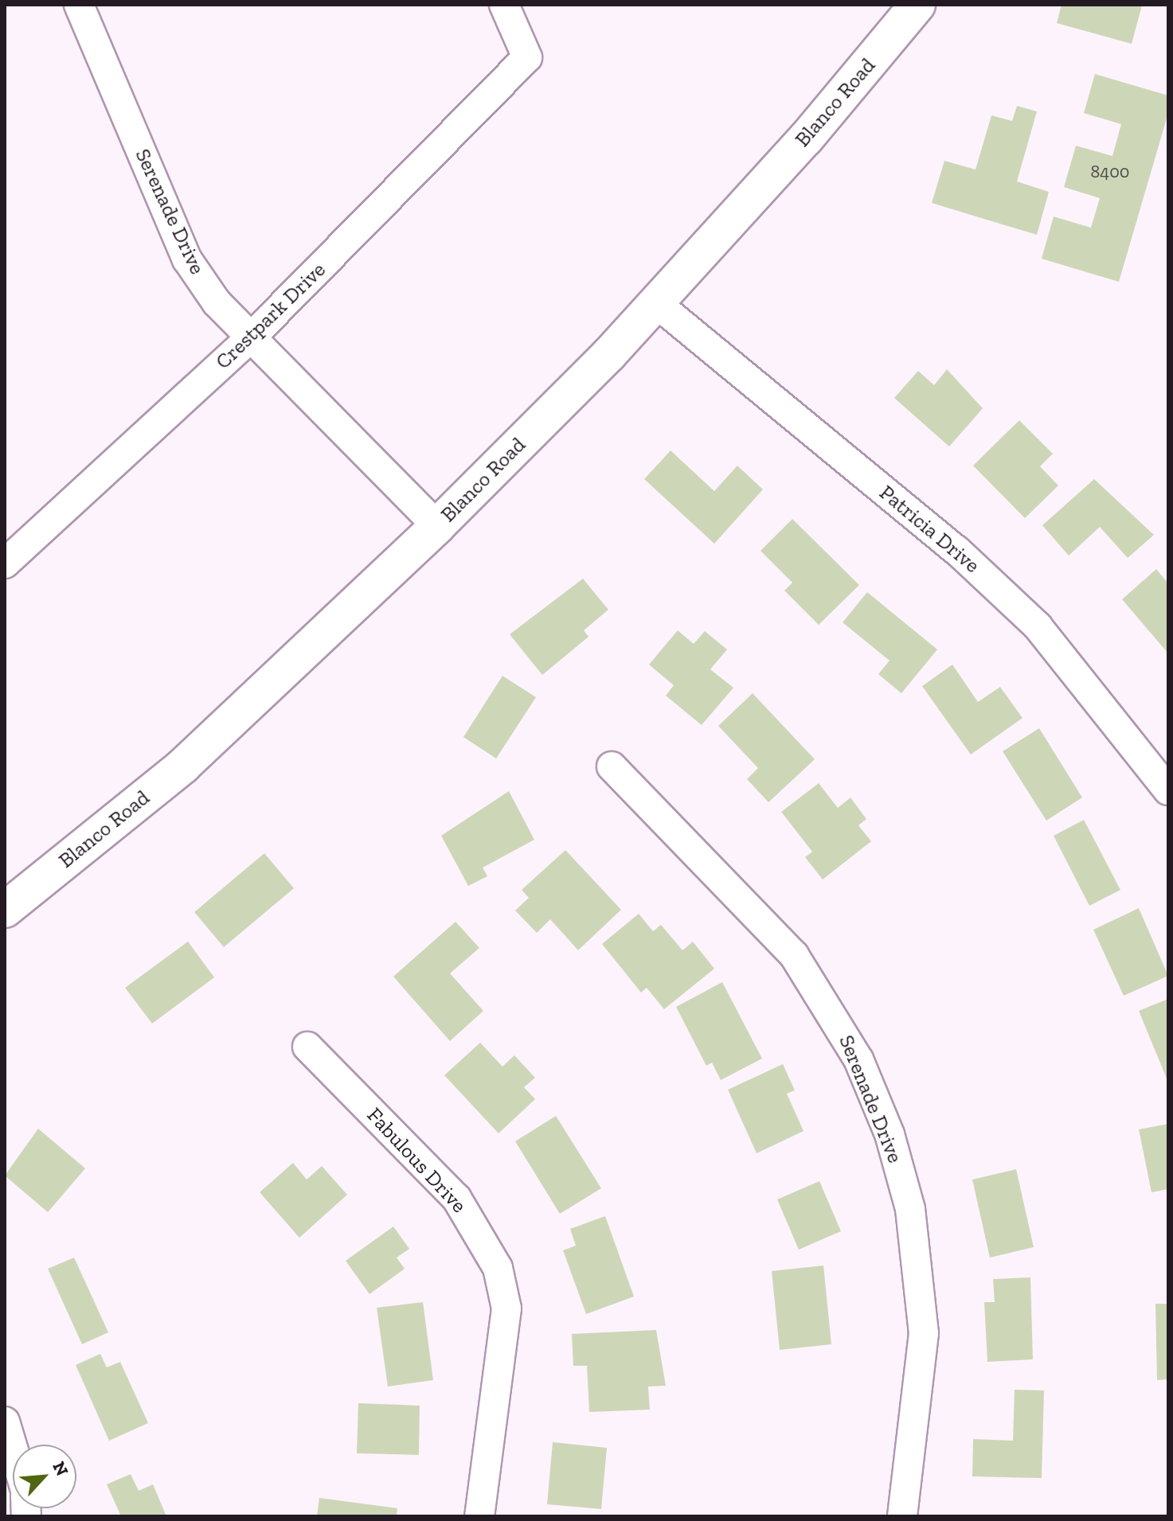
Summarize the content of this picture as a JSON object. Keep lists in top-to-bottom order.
{
  "streets": {
    "main road": ["Blanco Road"],
    "street": [
      "Serenade Drive",
      "Crestpark Drive",
      "Patricia Drive",
      "Fabulous Drive"
    ]
  },
  "crossings": [
    ["Blanco Road", "Serenade Drive"],
    ["Blanco Road", "Patricia Drive"],
    ["Serenade Drive", "Crestpark Drive"]
  ],
  "house_numbers": ["8400"],
  "north": "top right"
}
